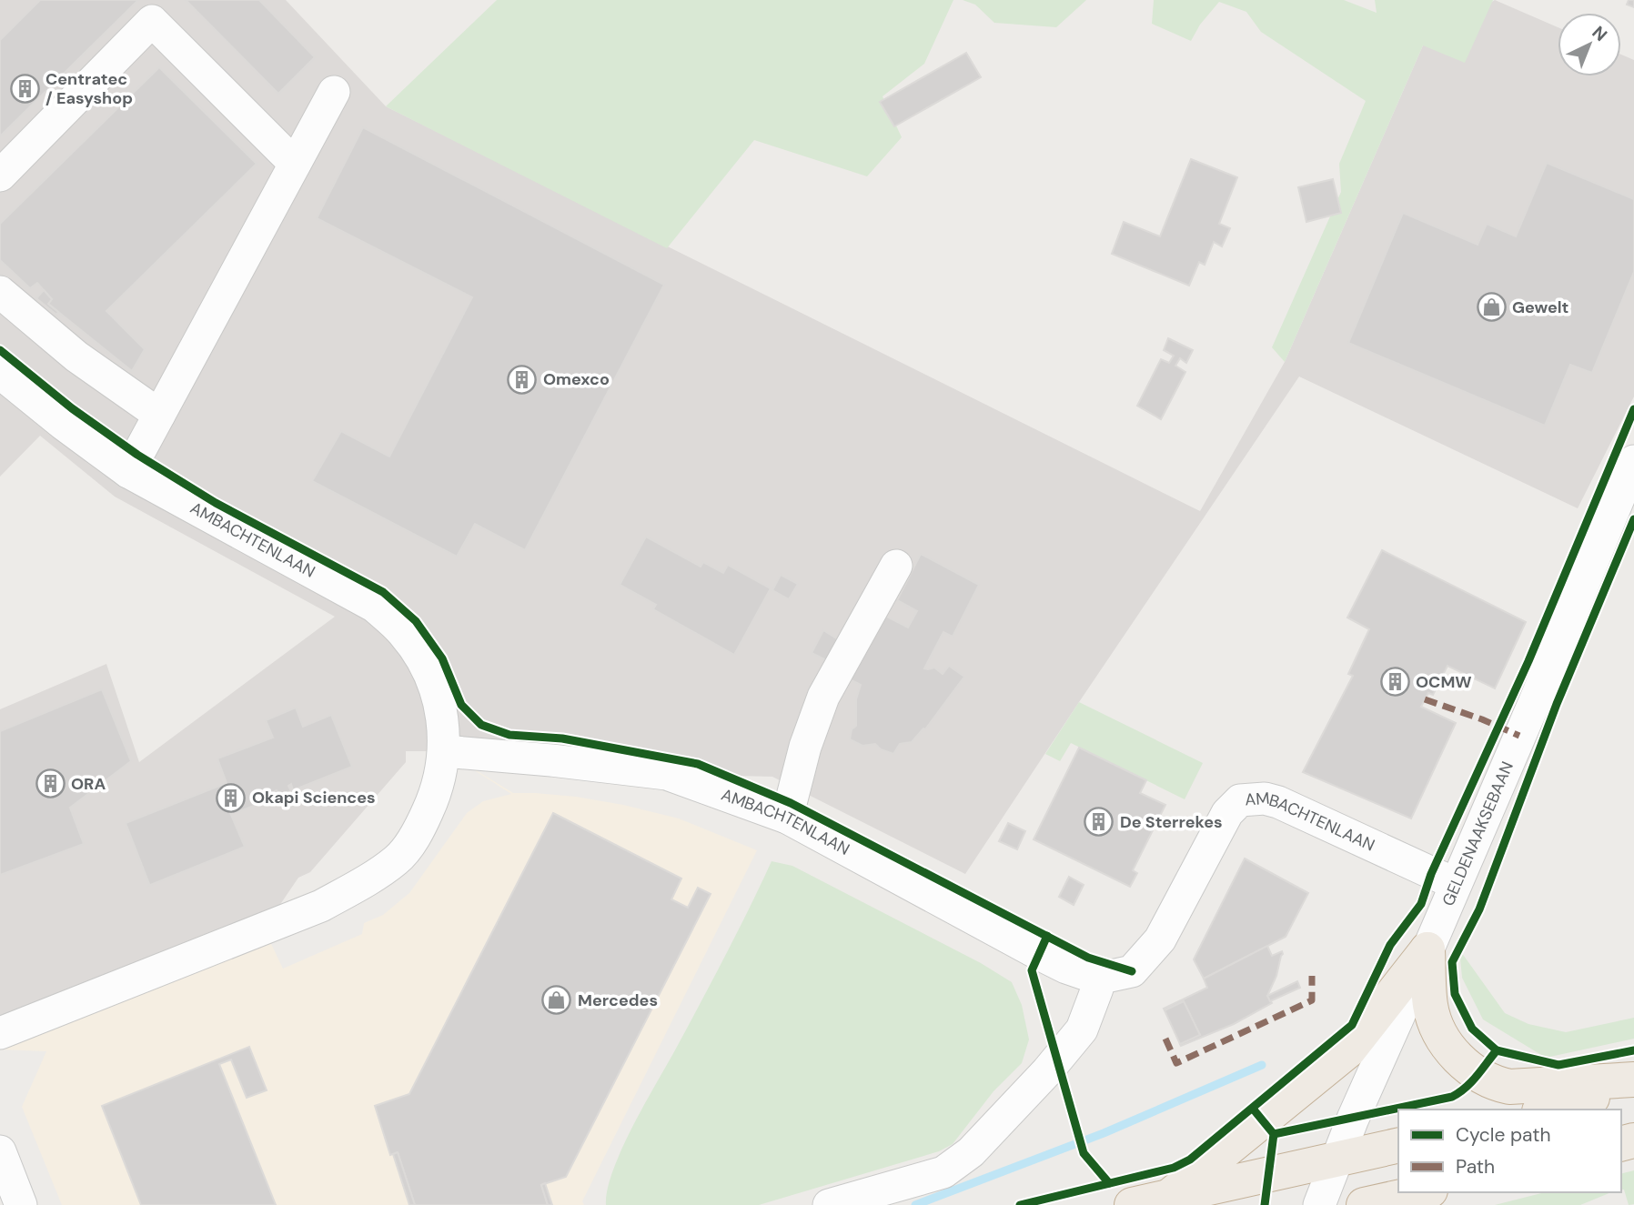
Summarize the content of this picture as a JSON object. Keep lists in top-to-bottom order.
{
  "streets": {
    "street": ["AMBACHTENLAAN", "GELDENAAKSEBAAN"]
  },
  "crossings": [
    ["AMBACHTENLAAN", "GELDENAAKSEBAAN"]
  ],
  "places": {
    "building": [
      "Centratec / Easyshop",
      "Omexco",
      "OCMW",
      "ORA",
      "Okapi Sciences",
      "De Sterrekes"
    ],
    "shop": ["Gewelt", "Mercedes"]
  },
  "legend": ["Cycle path", "Path"],
  "north": "top right"
}
